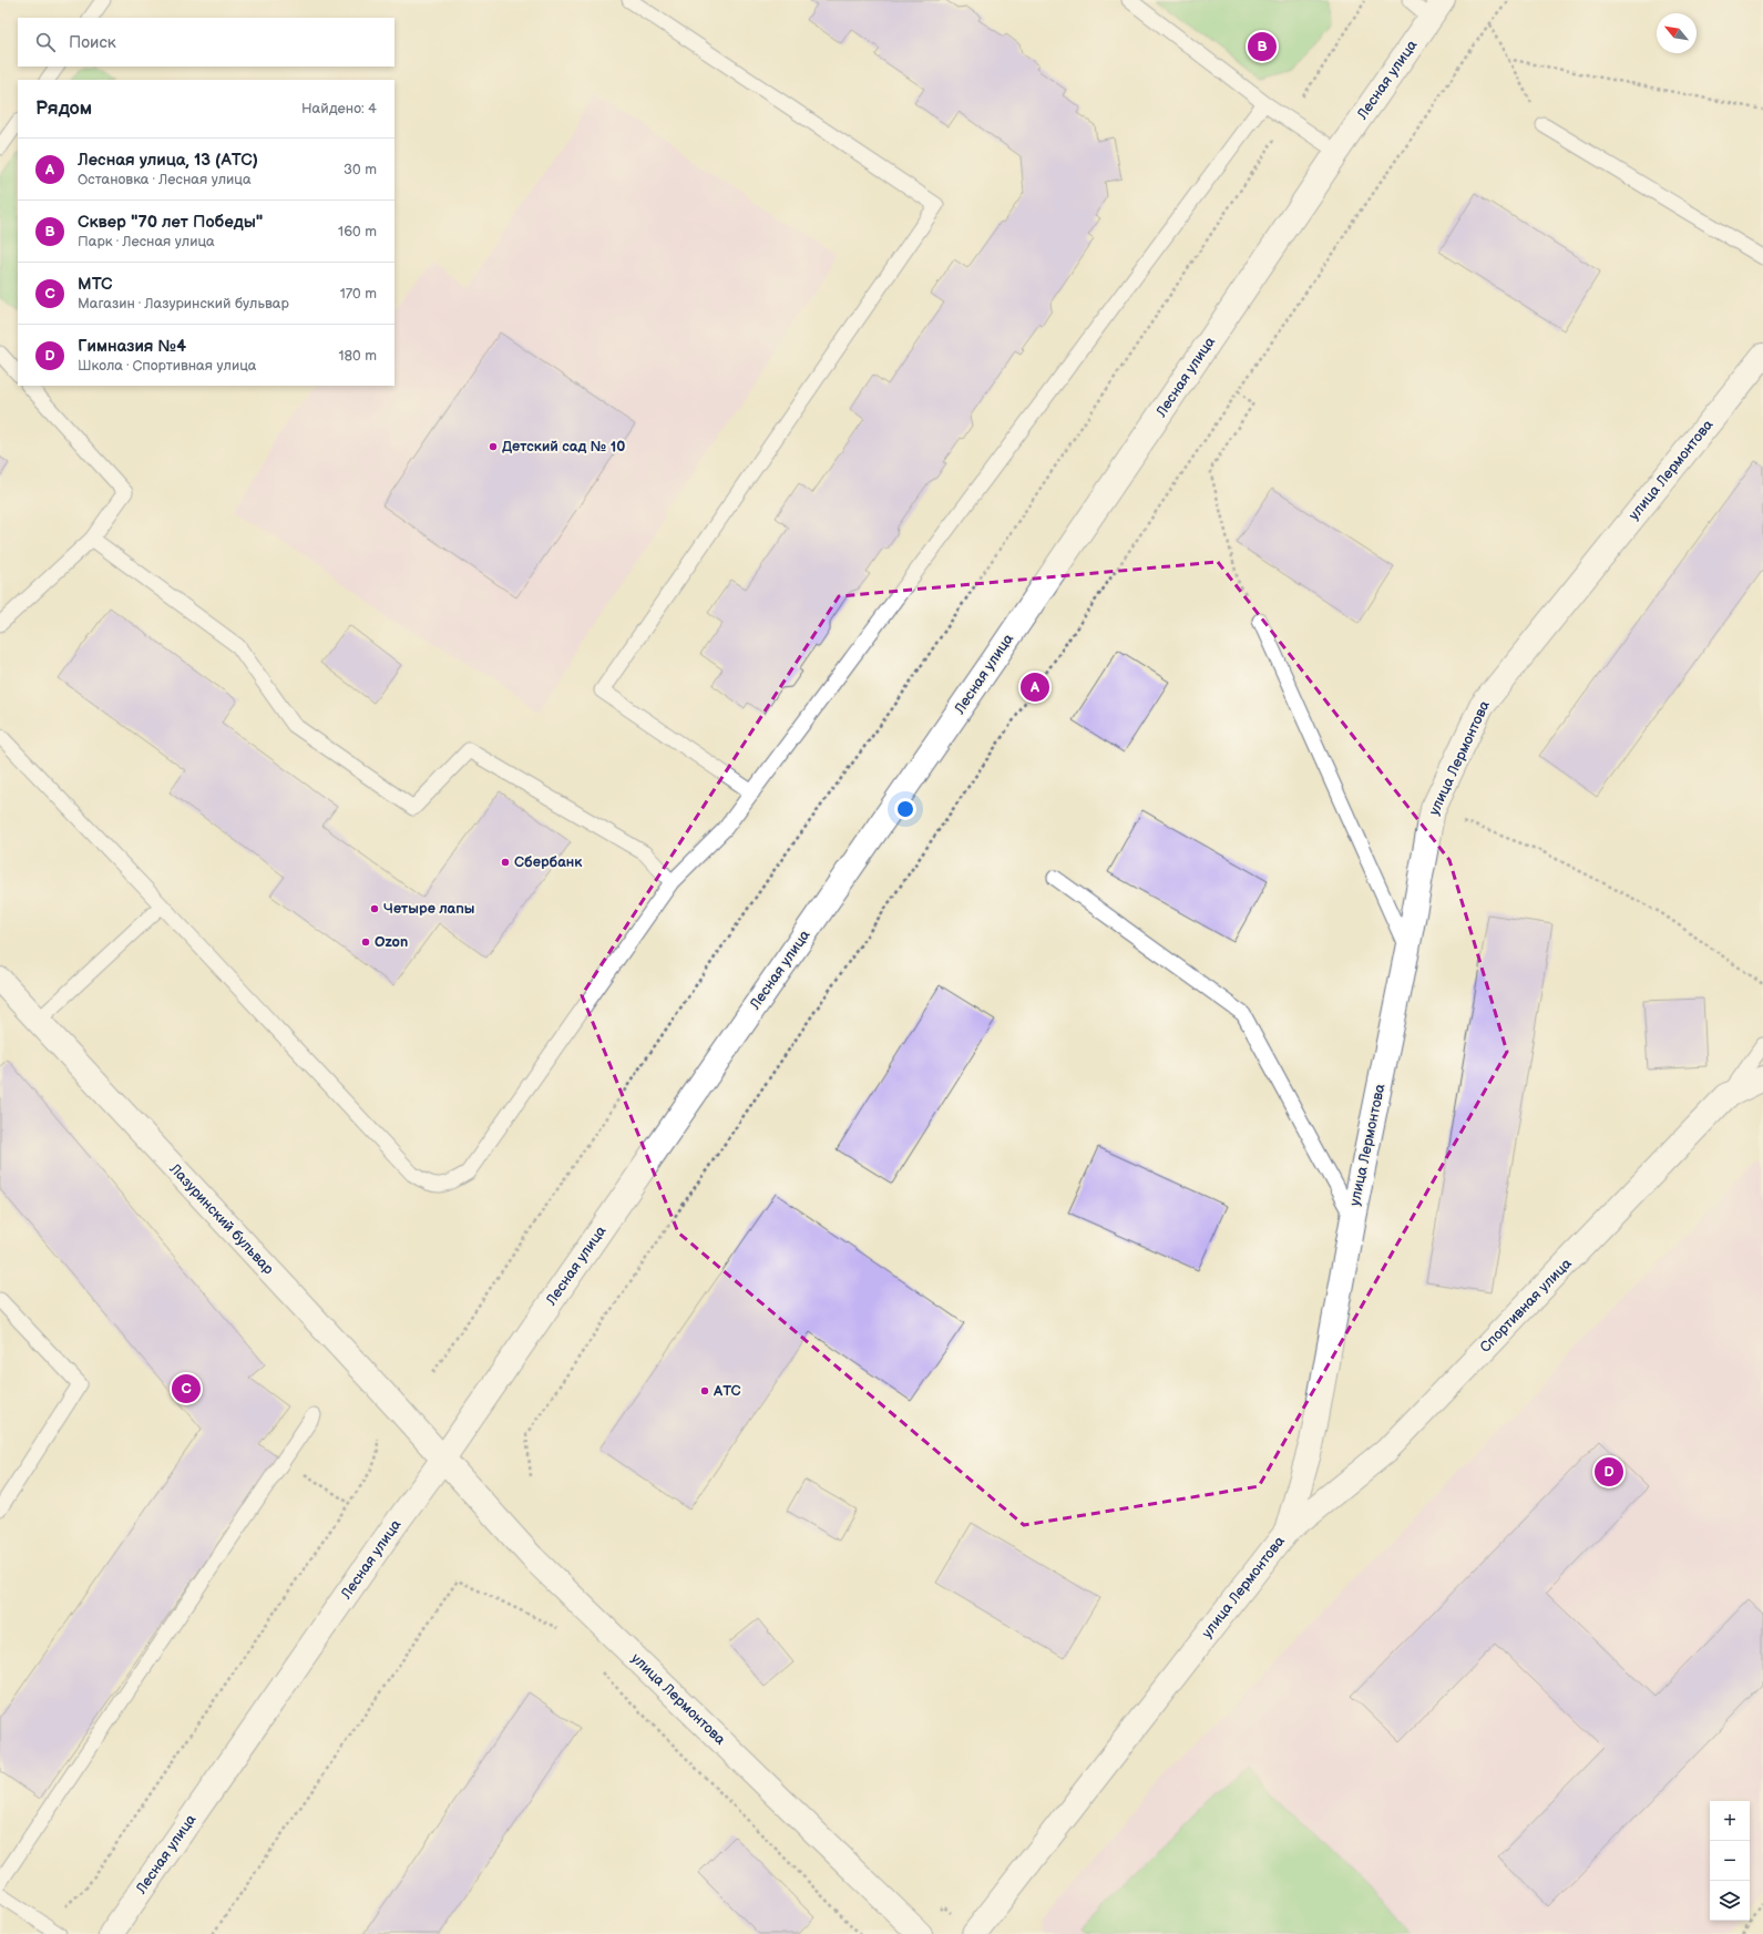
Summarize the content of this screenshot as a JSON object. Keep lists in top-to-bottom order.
{
  "streets": {
    "street": [
      "Лесная улица",
      "улица Лермонтова",
      "Лазуринский бульвар",
      "Спортивная улица"
    ]
  },
  "crossings": [
    ["Лесная улица", "улица Лермонтова"],
    ["Лесная улица", "Лазуринский бульвар"],
    ["улица Лермонтова", "Лазуринский бульвар"],
    ["улица Лермонтова", "Спортивная улица"]
  ],
  "places": [
    "Детский сад № 10",
    "Сбербанк",
    "Четыре лапы",
    "Ozon",
    "АТС"
  ],
  "north": "top left",
  "page": {
    "search": "Поиск",
    "pins": [
      "B",
      "A",
      "C",
      "D"
    ],
    "heading": ["Рядом", "Найдено: 4"],
    "list": [
      {
        "mark": "A",
        "name": "Лесная улица, 13 (АТС)",
        "note": "Остановка · Лесная улица",
        "value": "30 m"
      },
      {
        "mark": "B",
        "name": "Сквер \"70 лет Победы\"",
        "note": "Парк · Лесная улица",
        "value": "160 m"
      },
      {
        "mark": "C",
        "name": "МТС",
        "note": "Магазин · Лазуринский бульвар",
        "value": "170 m"
      },
      {
        "mark": "D",
        "name": "Гимназия №4",
        "note": "Школа · Спортивная улица",
        "value": "180 m"
      }
    ],
    "map_buttons": ["+", "−"]
  }
}
